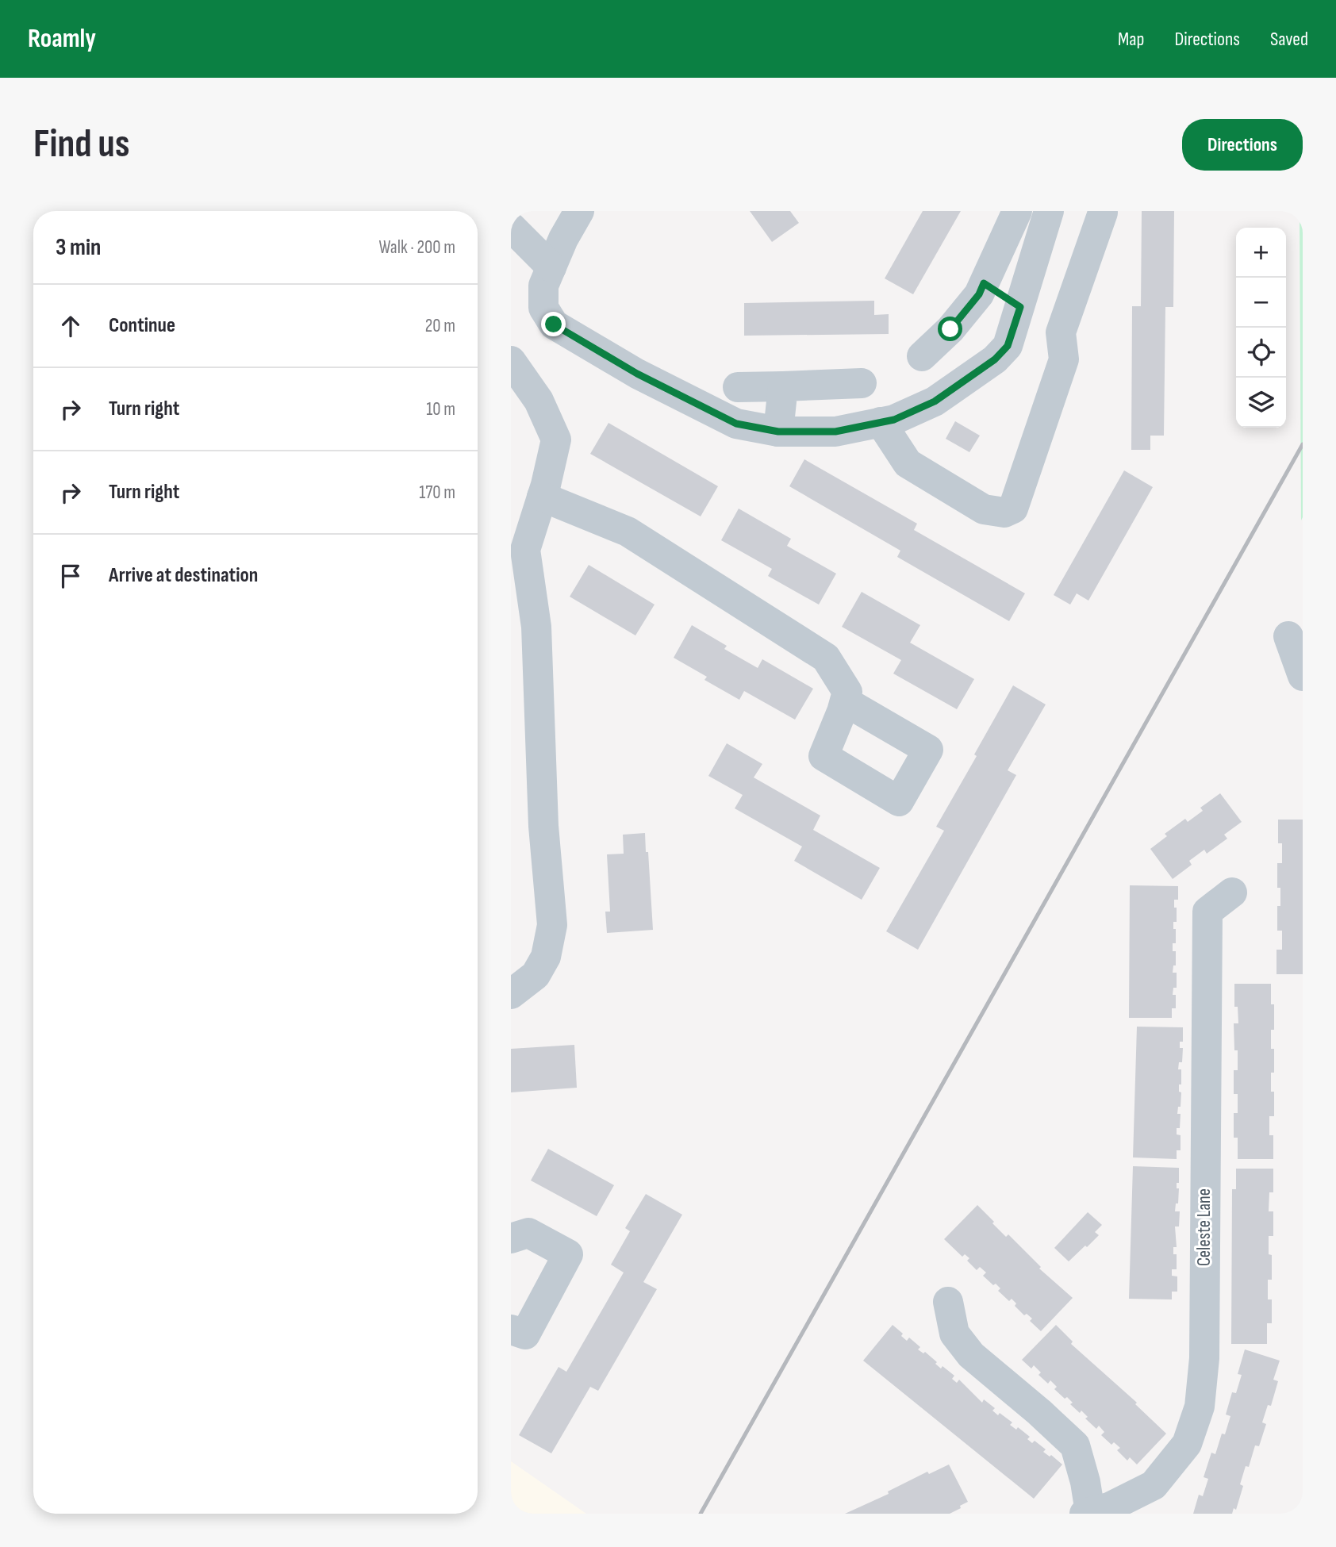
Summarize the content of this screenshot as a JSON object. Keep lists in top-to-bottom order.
{
  "streets": {
    "street": ["Celeste Lane"]
  },
  "page": {
    "header": "Roamly",
    "nav": ["Map", "Directions", "Saved"],
    "buttons": "Directions",
    "title": "Find us",
    "heading": ["3 min", "Walk · 200 m"],
    "map_buttons": ["+", "−"],
    "list": [
      ["Continue", "20 m"],
      ["Turn right", "10 m"],
      ["Turn right", "170 m"],
      "Arrive at destination"
    ]
  }
}
